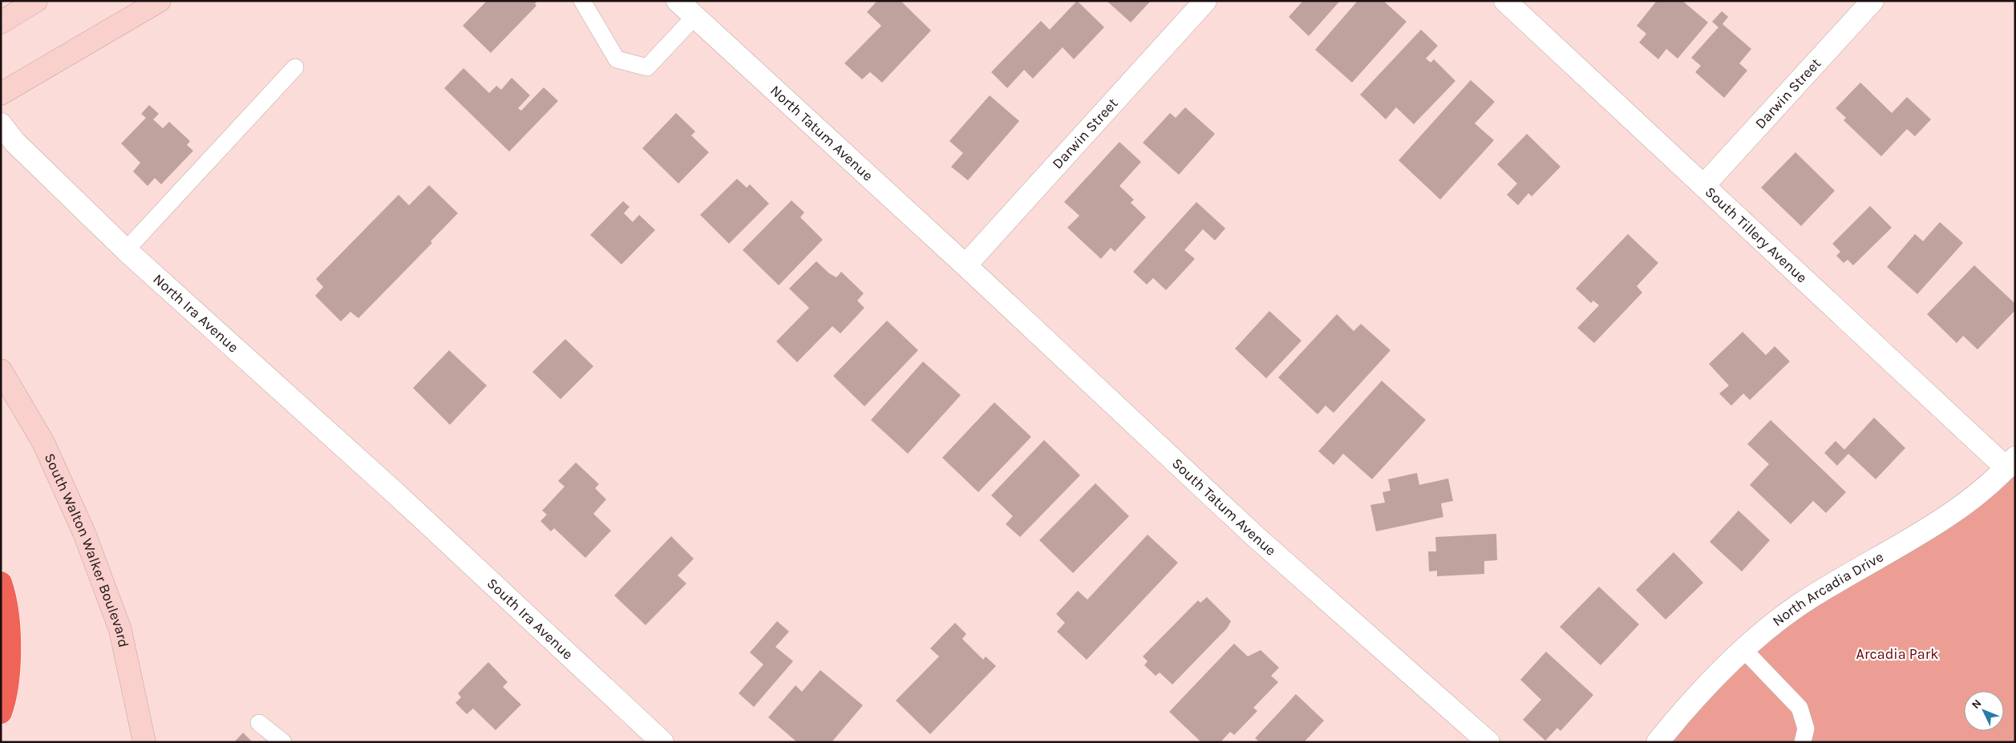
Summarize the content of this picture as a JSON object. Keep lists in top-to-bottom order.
{
  "streets": {
    "main road": ["South Walton Walker Boulevard"],
    "street": [
      "Darwin Street",
      "North Tatum Avenue",
      "South Tillery Avenue",
      "North Ira Avenue",
      "South Tatum Avenue",
      "North Arcadia Drive",
      "South Ira Avenue"
    ]
  },
  "crossings": [
    ["Darwin Street", "North Tatum Avenue"],
    ["Darwin Street", "South Tillery Avenue"],
    ["Darwin Street", "South Tatum Avenue"],
    ["North Tatum Avenue", "South Tatum Avenue"],
    ["South Tillery Avenue", "North Arcadia Drive"],
    ["North Ira Avenue", "South Ira Avenue"]
  ],
  "parks": ["Arcadia Park"],
  "north": "top left"
}
